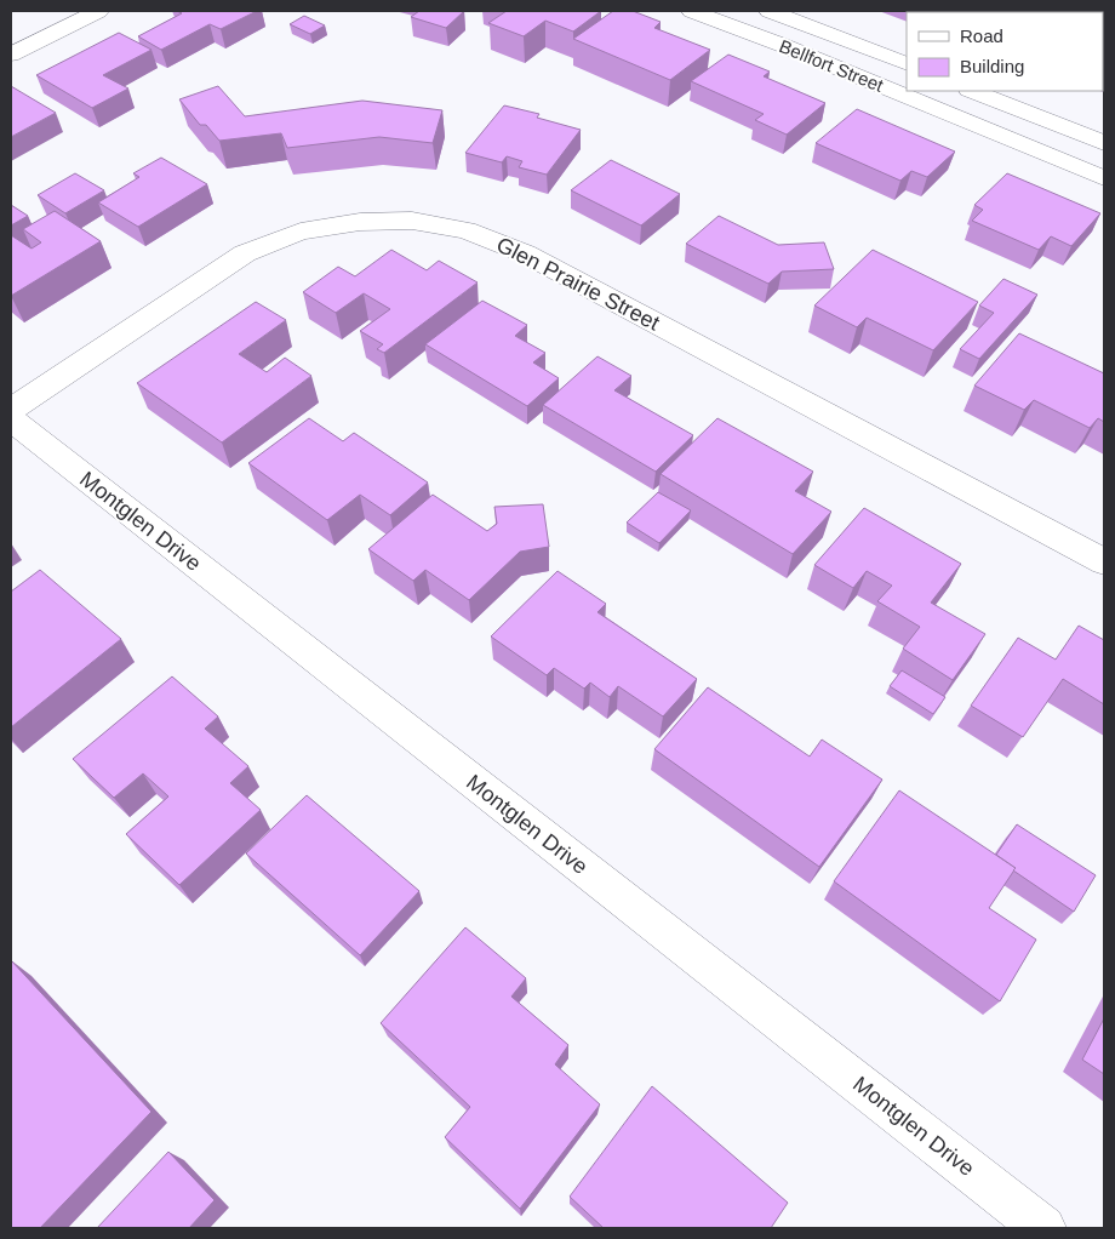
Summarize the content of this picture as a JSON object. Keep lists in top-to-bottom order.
{
  "streets": {
    "street": ["Bellfort Street", "Glen Prairie Street", "Montglen Drive"]
  },
  "legend": ["Road", "Building"]
}
